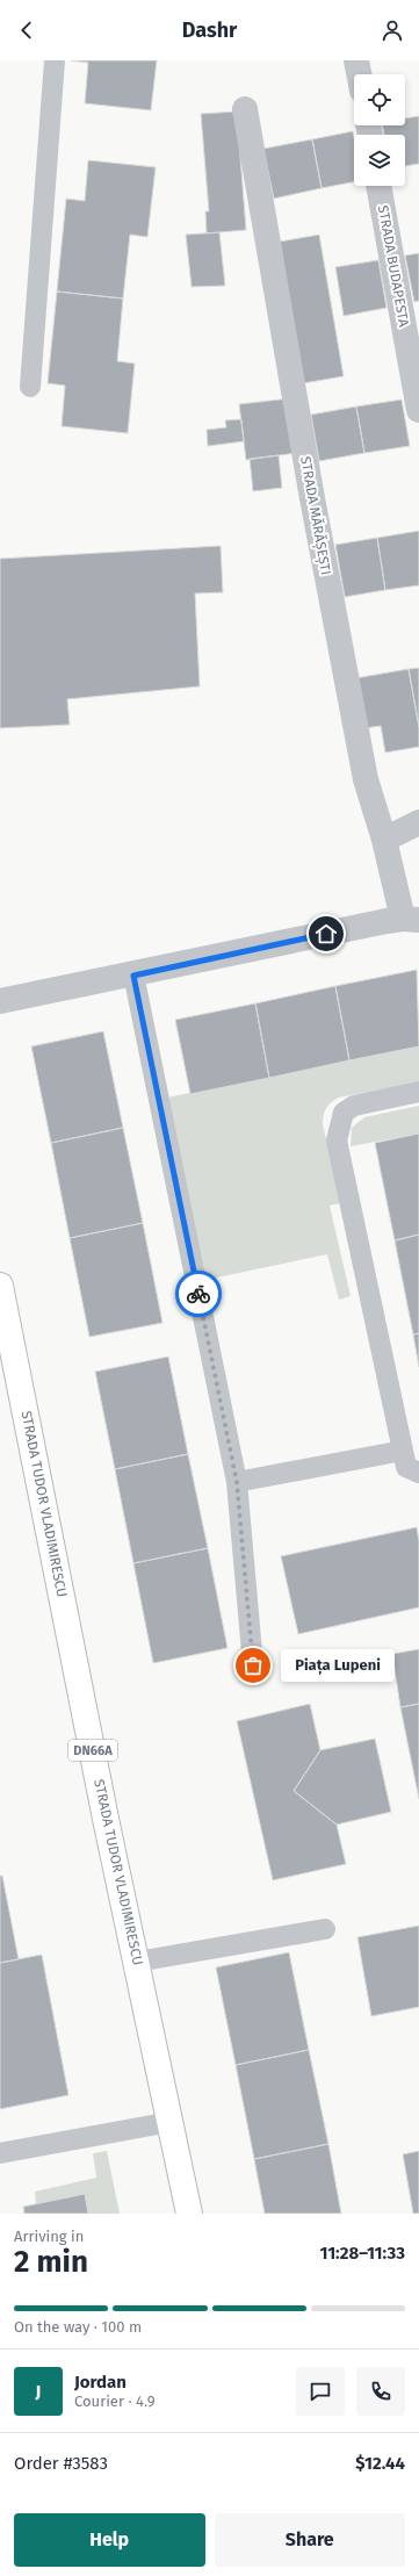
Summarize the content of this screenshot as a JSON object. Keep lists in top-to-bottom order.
{
  "streets": {
    "main road": ["STRADA TUDOR VLADIMIRESCU", "DN66A"],
    "street": ["STRADA BUDAPESTA", "STRADA MĂRĂȘEȘTI"]
  },
  "places": ["Piața Lupeni"],
  "page": {
    "header": "Dashr",
    "bubble": "Piața Lupeni",
    "heading": ["2 min", "Arriving in", "11:28–11:33"],
    "panel": [
      "Jordan",
      "Courier · 4.9",
      "Order #3583",
      "$12.44"
    ],
    "bar": "On the way · 100 m",
    "round": "J",
    "buttons": ["Help", "Share"]
  }
}
